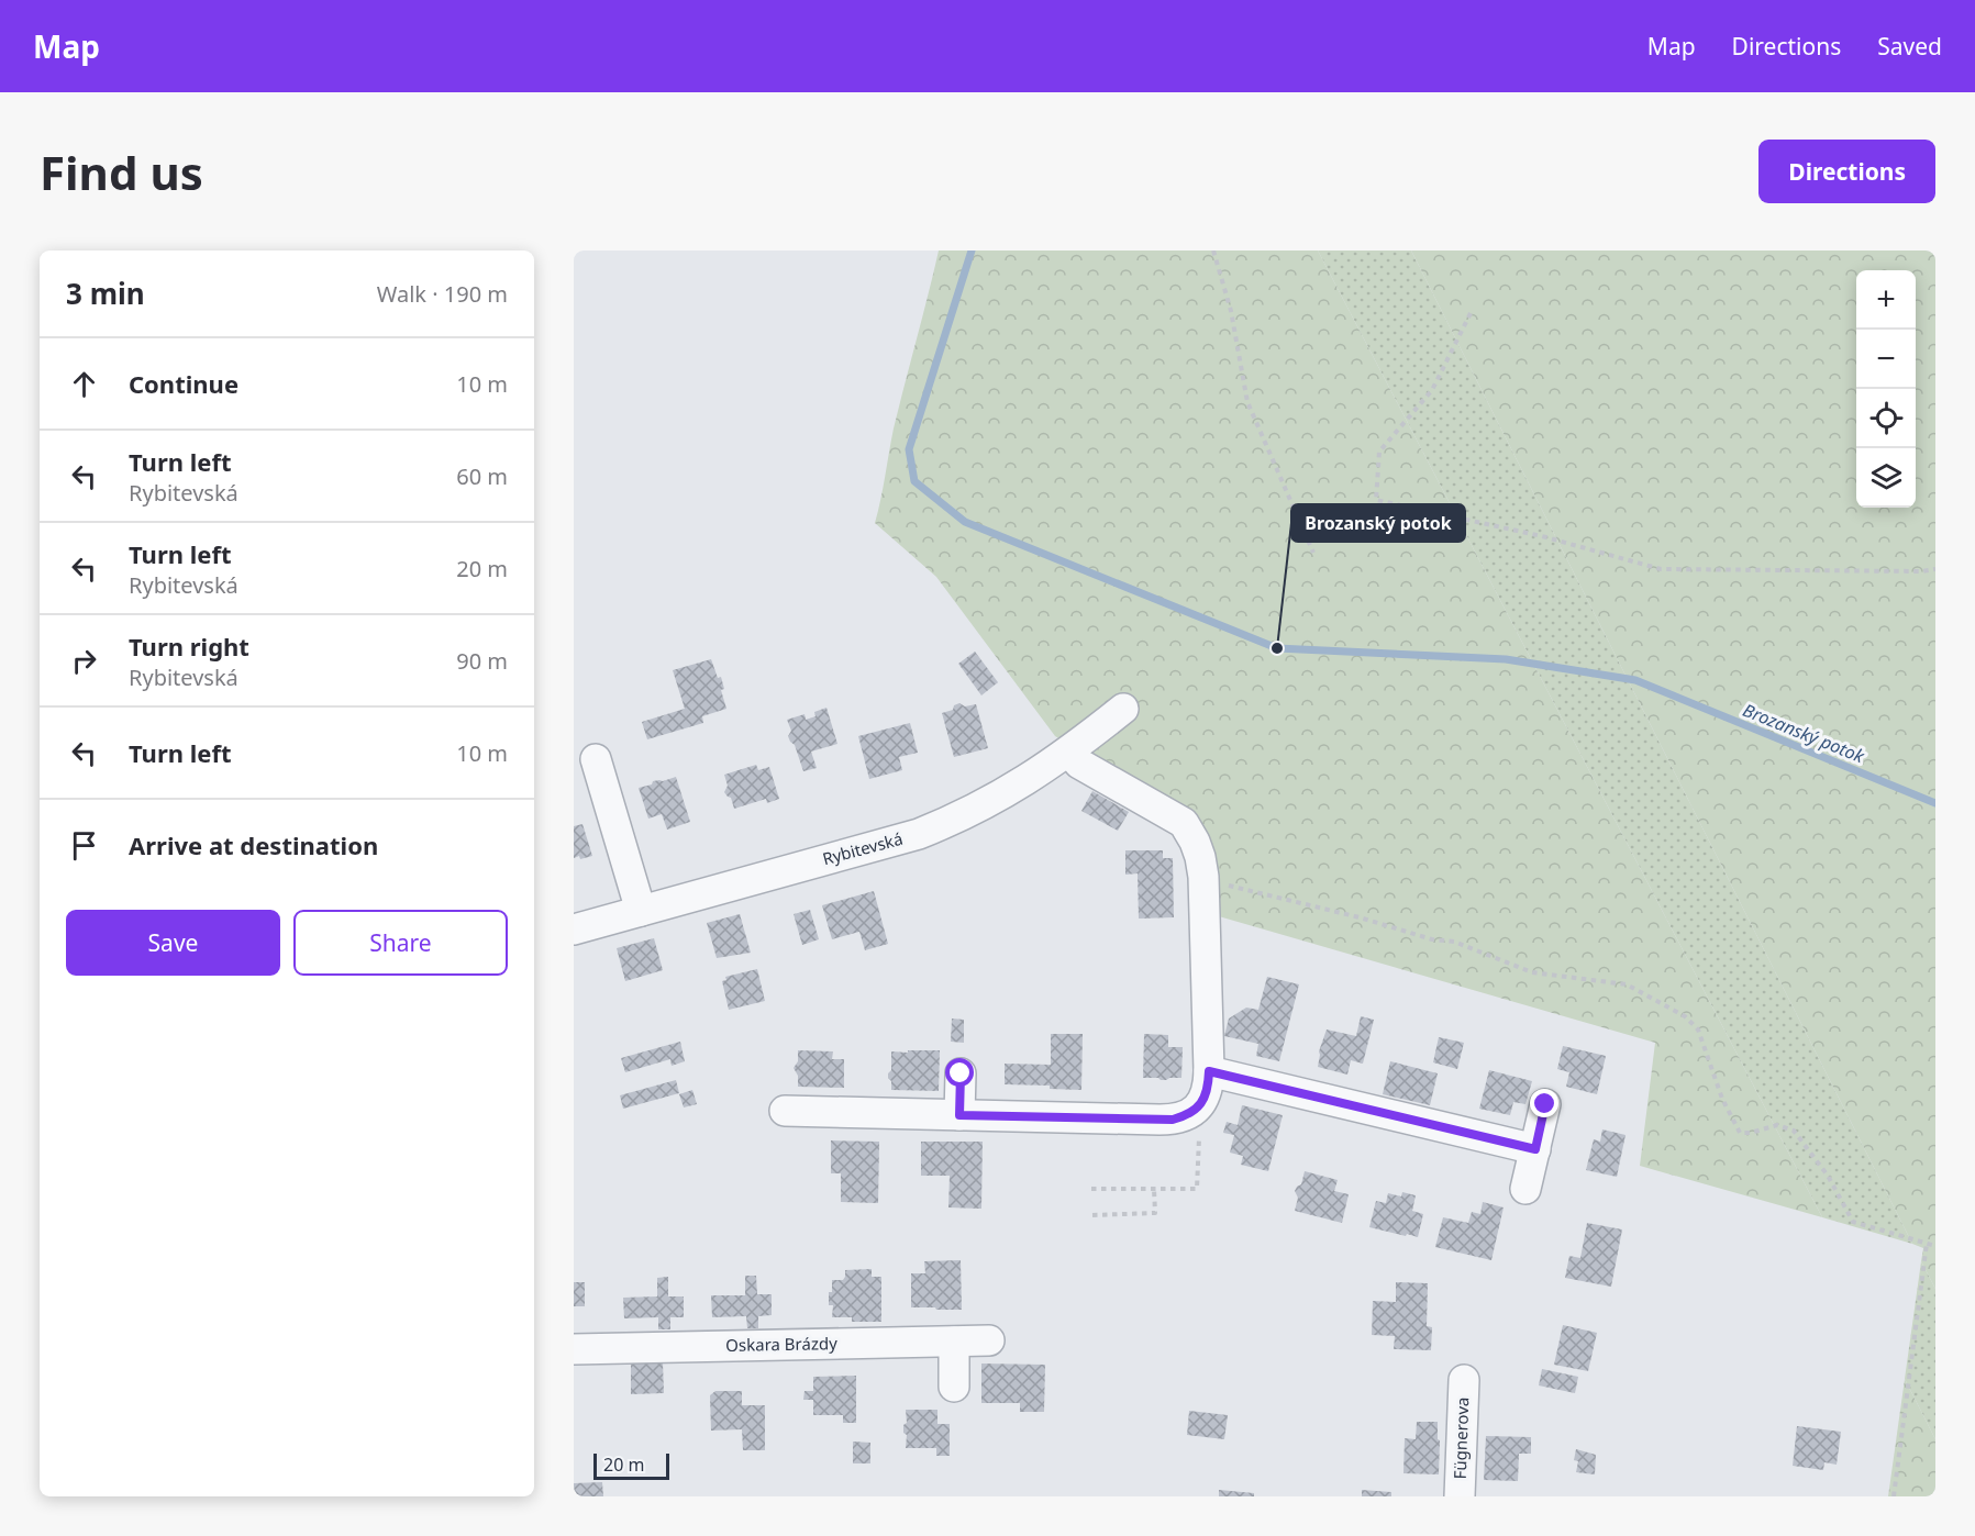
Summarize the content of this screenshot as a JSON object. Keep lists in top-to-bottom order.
{
  "streets": {
    "street": ["Rybitevská", "Oskara Brázdy", "Fügnerova"]
  },
  "water": ["Brozanský potok"],
  "places": ["Brozanský potok"],
  "scale_bar": "20 m",
  "page": {
    "header": "Map",
    "nav": ["Map", "Directions", "Saved"],
    "buttons": [
      "Directions",
      ["Save", "Share"]
    ],
    "title": "Find us",
    "heading": ["3 min", "Walk · 190 m"],
    "map_buttons": ["+", "−"],
    "list": [
      ["Continue", "10 m"],
      ["Turn left", "Rybitevská", "60 m"],
      ["Turn left", "Rybitevská", "20 m"],
      ["Turn right", "Rybitevská", "90 m"],
      ["Turn left", "10 m"],
      "Arrive at destination"
    ],
    "scale": "20 m"
  }
}
